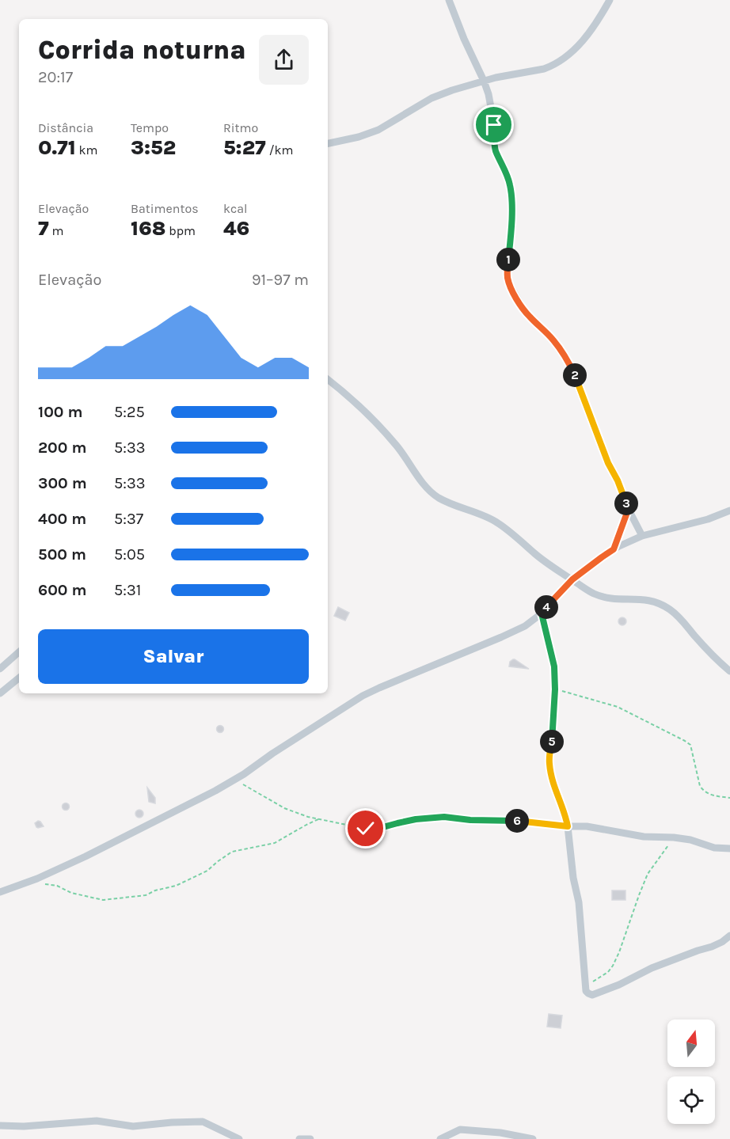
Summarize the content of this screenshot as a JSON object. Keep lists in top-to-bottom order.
{
  "north": "top",
  "page": {
    "heading": ["Corrida noturna", "20:17"],
    "stats": [
      ["Distância", "0.71 km"],
      ["Tempo", "3:52"],
      ["Ritmo", "5:27 /km"],
      ["Elevação", "7 m"],
      ["Batimentos", "168 bpm"],
      ["kcal", "46"]
    ],
    "pins": [
      "1",
      "2",
      "3",
      "4",
      "5",
      "6"
    ],
    "chart": ["Elevação", "91–97 m"],
    "list": [
      {
        "name": "100 m",
        "note": "5:25"
      },
      {
        "name": "200 m",
        "note": "5:33"
      },
      {
        "name": "300 m",
        "note": "5:33"
      },
      {
        "name": "400 m",
        "note": "5:37"
      },
      {
        "name": "500 m",
        "note": "5:05"
      },
      {
        "name": "600 m",
        "note": "5:31"
      }
    ],
    "buttons": "Salvar"
  }
}
